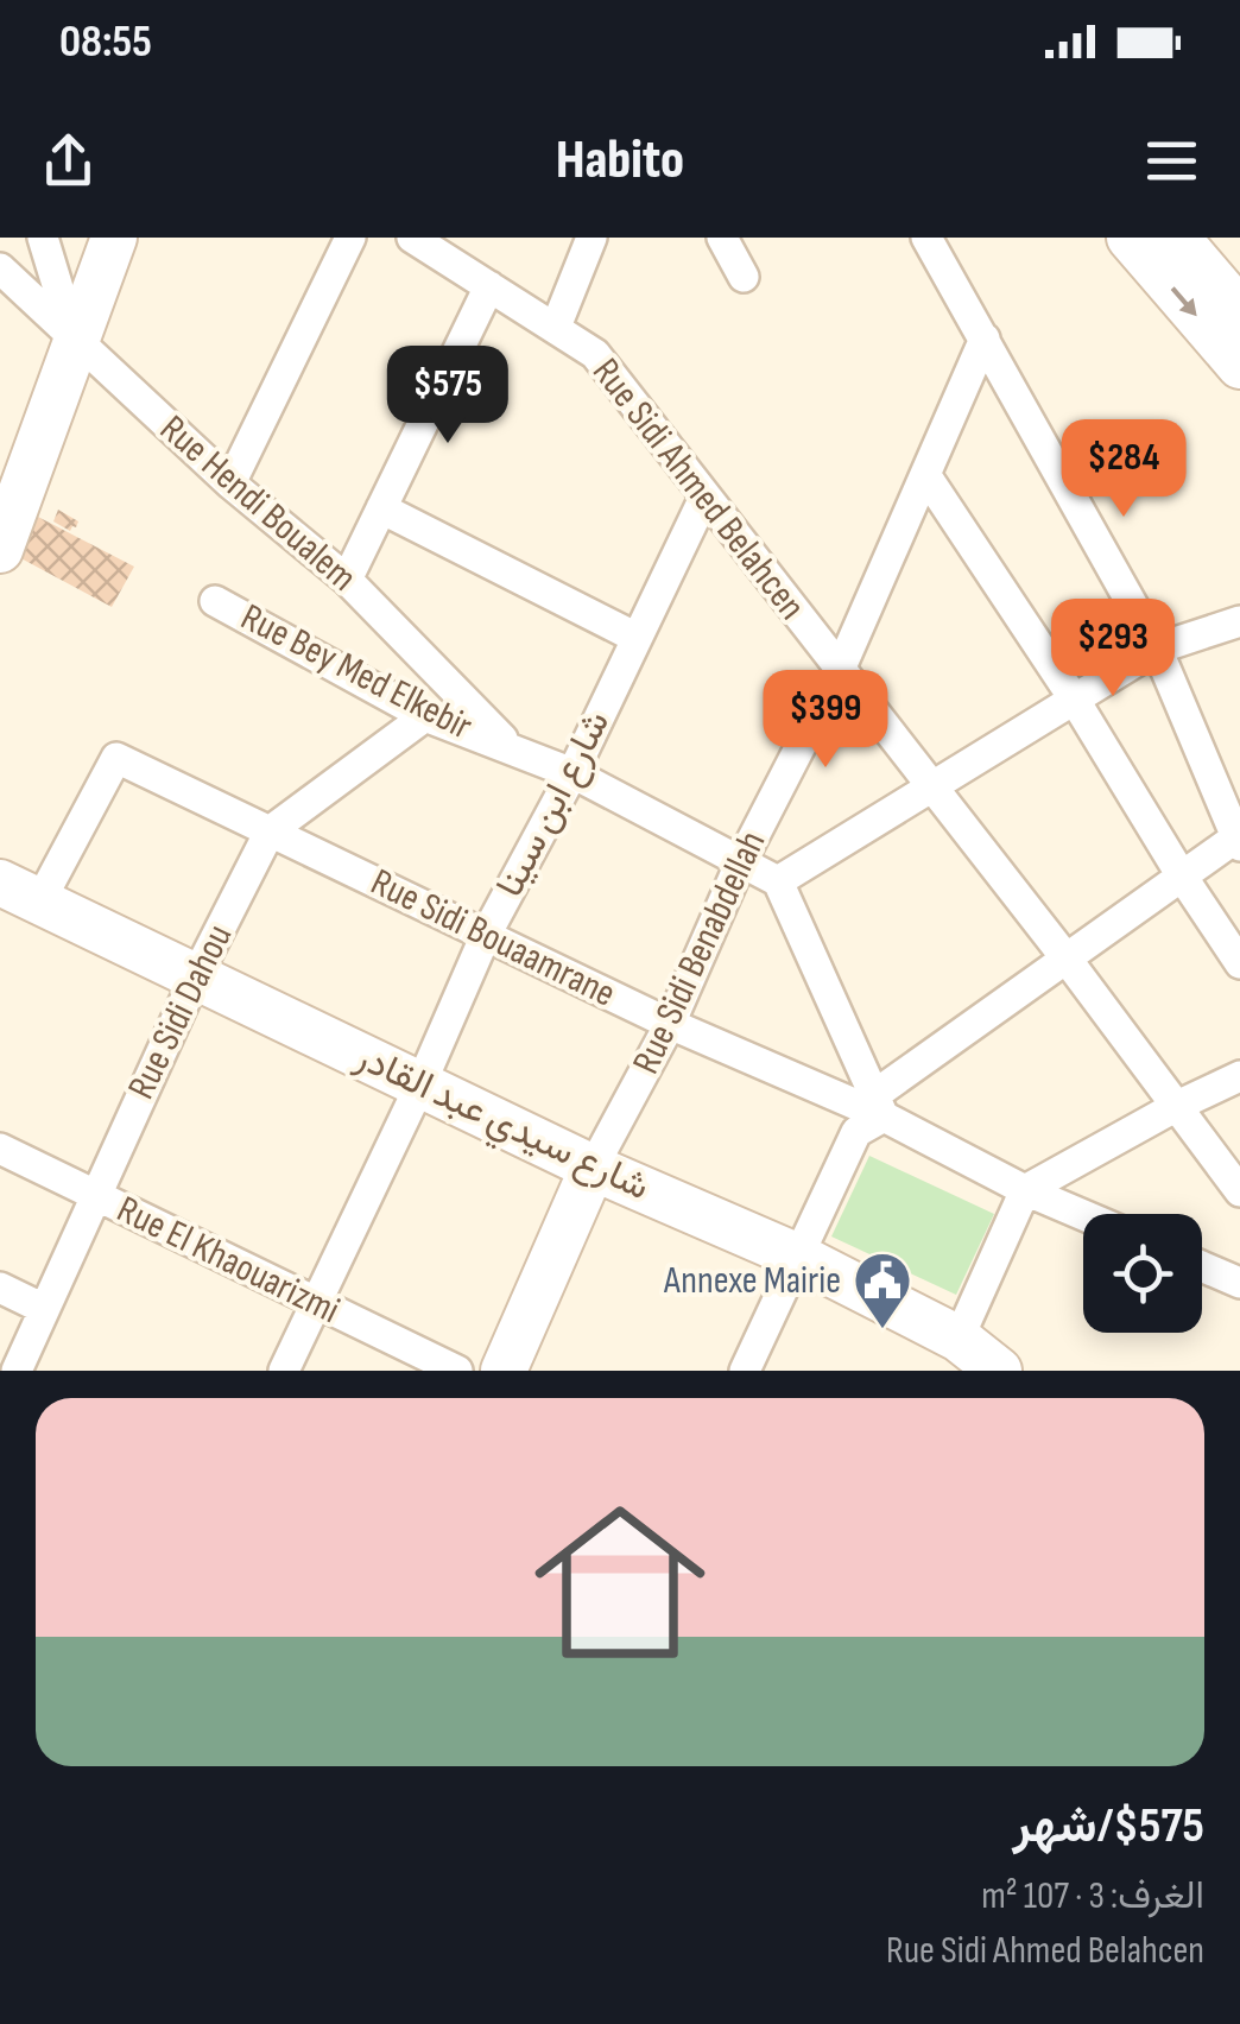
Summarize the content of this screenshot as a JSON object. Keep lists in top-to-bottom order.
{
  "streets": {
    "street": [
      "Rue Sidi Ahmed Belahcen",
      "Rue Hendi Boualem",
      "Rue Bey Med Elkebir",
      "شارع ابن سينا",
      "Rue Sidi Bouaamrane",
      "Rue Sidi Benabdellah",
      "Rue Sidi Dahou",
      "شارع سيدي عبد القادر",
      "Rue El Khaouarizmi"
    ]
  },
  "crossings": [
    ["Rue Sidi Ahmed Belahcen", "شارع ابن سينا"],
    ["Rue Sidi Ahmed Belahcen", "Rue Sidi Benabdellah"],
    ["Rue Hendi Boualem", "Rue Bey Med Elkebir"],
    ["Rue Bey Med Elkebir", "شارع ابن سينا"],
    ["Rue Bey Med Elkebir", "Rue Sidi Benabdellah"],
    ["Rue Bey Med Elkebir", "Rue Sidi Dahou"],
    ["شارع ابن سينا", "Rue Sidi Bouaamrane"],
    ["شارع ابن سينا", "شارع سيدي عبد القادر"],
    ["شارع ابن سينا", "Rue El Khaouarizmi"],
    ["Rue Sidi Bouaamrane", "Rue Sidi Benabdellah"],
    ["Rue Sidi Bouaamrane", "Rue Sidi Dahou"],
    ["Rue Sidi Bouaamrane", "شارع سيدي عبد القادر"],
    ["Rue Sidi Benabdellah", "شارع سيدي عبد القادر"],
    ["Rue Sidi Dahou", "شارع سيدي عبد القادر"],
    ["Rue Sidi Dahou", "Rue El Khaouarizmi"]
  ],
  "places": {
    "public building": ["Annexe Mairie"]
  },
  "page": {
    "status": "08:55",
    "header": "Habito",
    "price": [
      "$575",
      "$284",
      "$293",
      "$399"
    ],
    "list": [
      {
        "name": "$575/شهر",
        "note": "الغرف: 3 · 107 m² · Rue Sidi Ahmed Belahcen"
      }
    ]
  }
}
